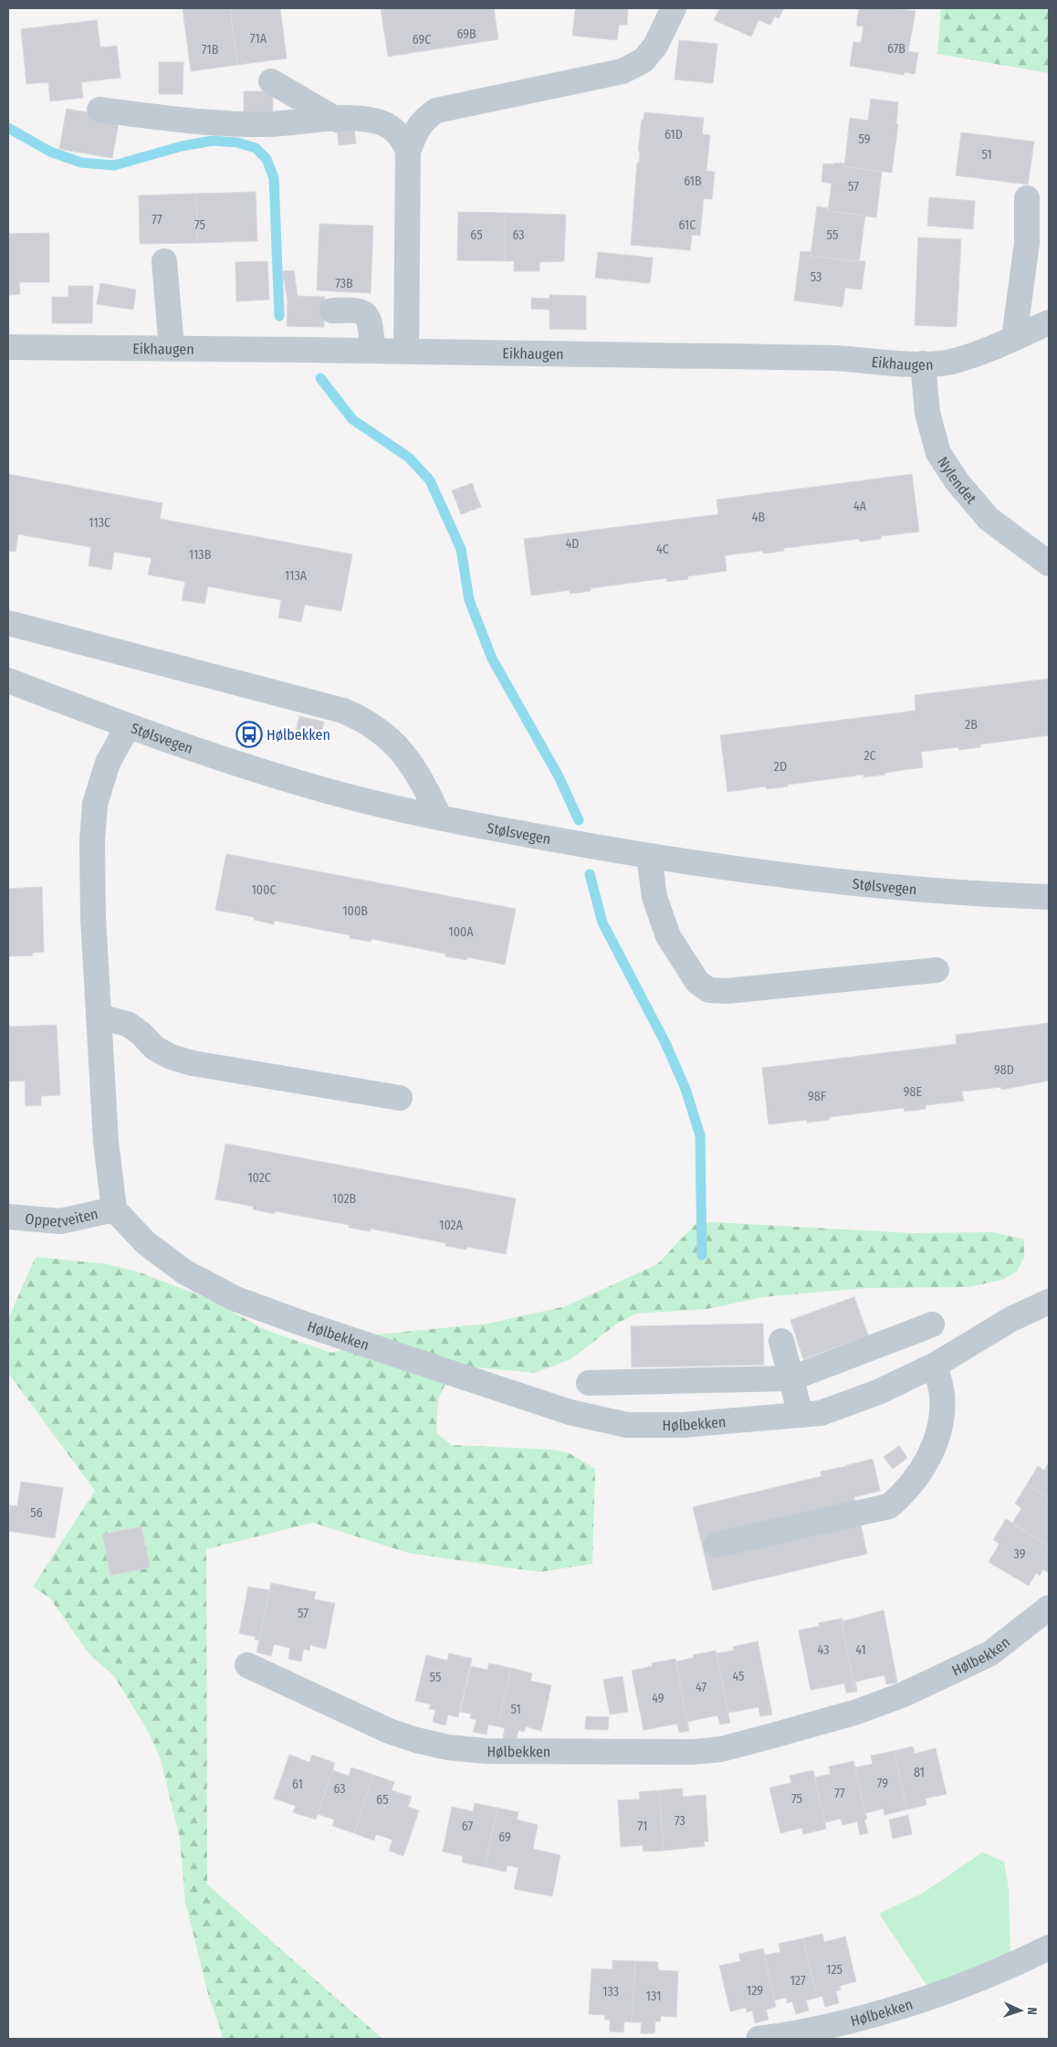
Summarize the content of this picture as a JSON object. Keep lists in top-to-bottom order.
{
  "streets": {
    "street": [
      "Eikhaugen",
      "Nylendet",
      "Stølsvegen",
      "Oppetveiten",
      "Hølbekken"
    ]
  },
  "crossings": [
    ["Eikhaugen", "Nylendet"],
    ["Oppetveiten", "Hølbekken"]
  ],
  "places": {
    "bus stop": ["Hølbekken"]
  },
  "house_numbers": [
    "69B",
    "71A",
    "69C",
    "67B",
    "71B",
    "61D",
    "59",
    "51",
    "61B",
    "57",
    "77",
    "75",
    "61C",
    "65",
    "63",
    "55",
    "53",
    "73B",
    "4A",
    "4B",
    "113C",
    "4D",
    "4C",
    "113B",
    "113A",
    "2B",
    "2C",
    "2D",
    "100C",
    "100B",
    "100A",
    "98D",
    "98E",
    "98F",
    "102C",
    "102B",
    "102A",
    "56",
    "39",
    "57",
    "43",
    "41",
    "45",
    "55",
    "47",
    "49",
    "51",
    "81",
    "79",
    "61",
    "63",
    "77",
    "75",
    "65",
    "73",
    "67",
    "71",
    "69",
    "125",
    "127",
    "129",
    "133",
    "131"
  ],
  "north": "right"
}
